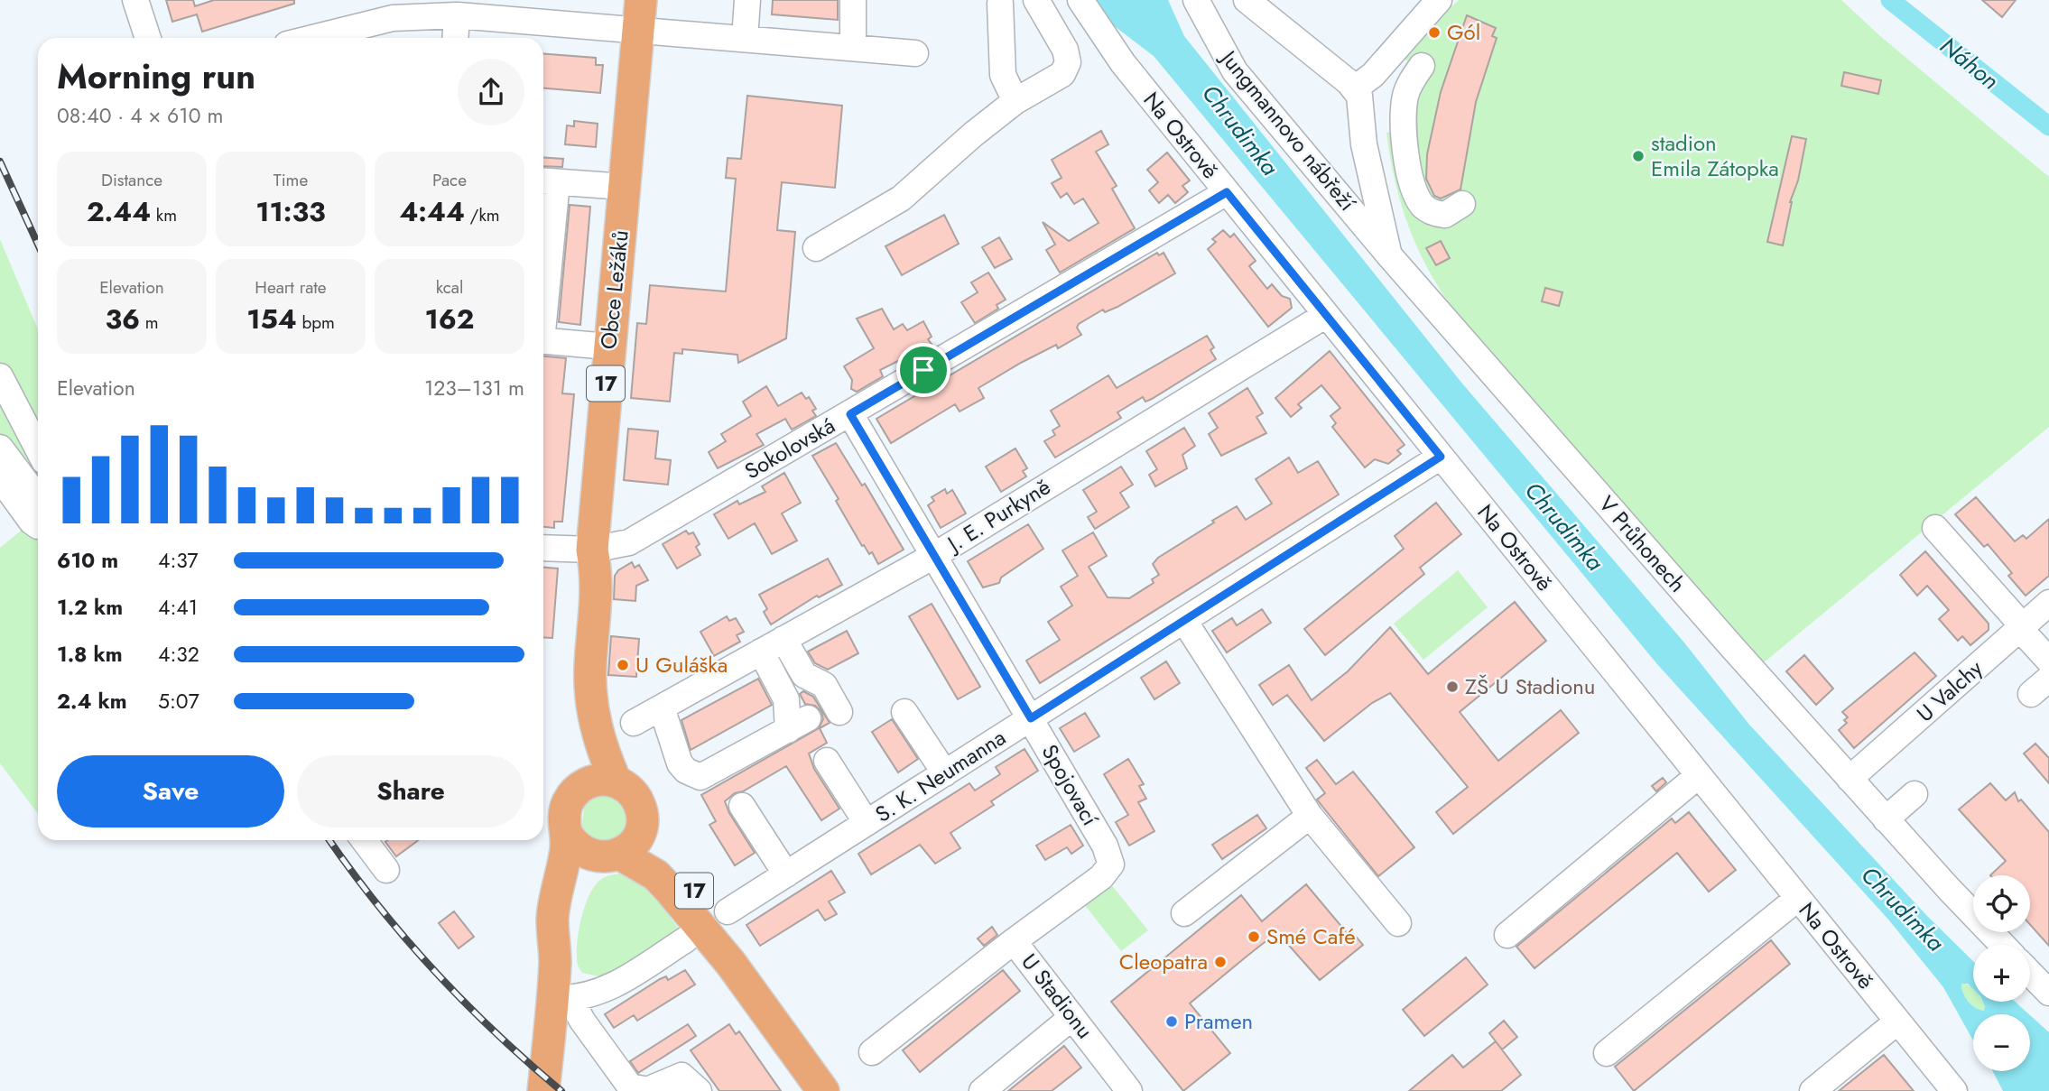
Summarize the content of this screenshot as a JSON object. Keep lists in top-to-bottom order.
{
  "streets": {
    "main road": ["Obce Ležáků", "17"],
    "street": [
      "Jungmannovo nábřeží",
      "Na Ostrově",
      "Sokolovská",
      "J. E. Purkyně",
      "V Průhonech",
      "U Valchy",
      "S. K. Neumanna",
      "Spojovací",
      "U Stadionu"
    ]
  },
  "crossings": [
    ["Jungmannovo nábřeží", "V Průhonech"],
    ["Na Ostrově", "Sokolovská"],
    ["Na Ostrově", "J. E. Purkyně"],
    ["Na Ostrově", "S. K. Neumanna"],
    ["Obce Ležáků", "17"],
    ["Obce Ležáků", "Sokolovská"],
    ["Sokolovská", "Spojovací"],
    ["J. E. Purkyně", "Spojovací"],
    ["V Průhonech", "U Valchy"],
    ["S. K. Neumanna", "Spojovací"],
    ["Spojovací", "U Stadionu"]
  ],
  "water": ["Náhon", "Chrudimka"],
  "places": [
    "Gól",
    "stadion Emila Zátopka",
    "U Guláška",
    "ZŠ U Stadionu",
    "Smé Café",
    "Cleopatra",
    "Pramen"
  ],
  "page": {
    "heading": ["Morning run", "08:40 · 4 × 610 m"],
    "stats": [
      ["Distance", "2.44 km"],
      ["Time", "11:33"],
      ["Pace", "4:44 /km"],
      ["Elevation", "36 m"],
      ["Heart rate", "154 bpm"],
      ["kcal", "162"]
    ],
    "chart": ["Elevation", "123–131 m"],
    "list": [
      {
        "name": "610 m",
        "note": "4:37"
      },
      {
        "name": "1.2 km",
        "note": "4:41"
      },
      {
        "name": "1.8 km",
        "note": "4:32"
      },
      {
        "name": "2.4 km",
        "note": "5:07"
      }
    ],
    "buttons": ["Save", "Share"],
    "map_buttons": ["+", "−"]
  }
}
